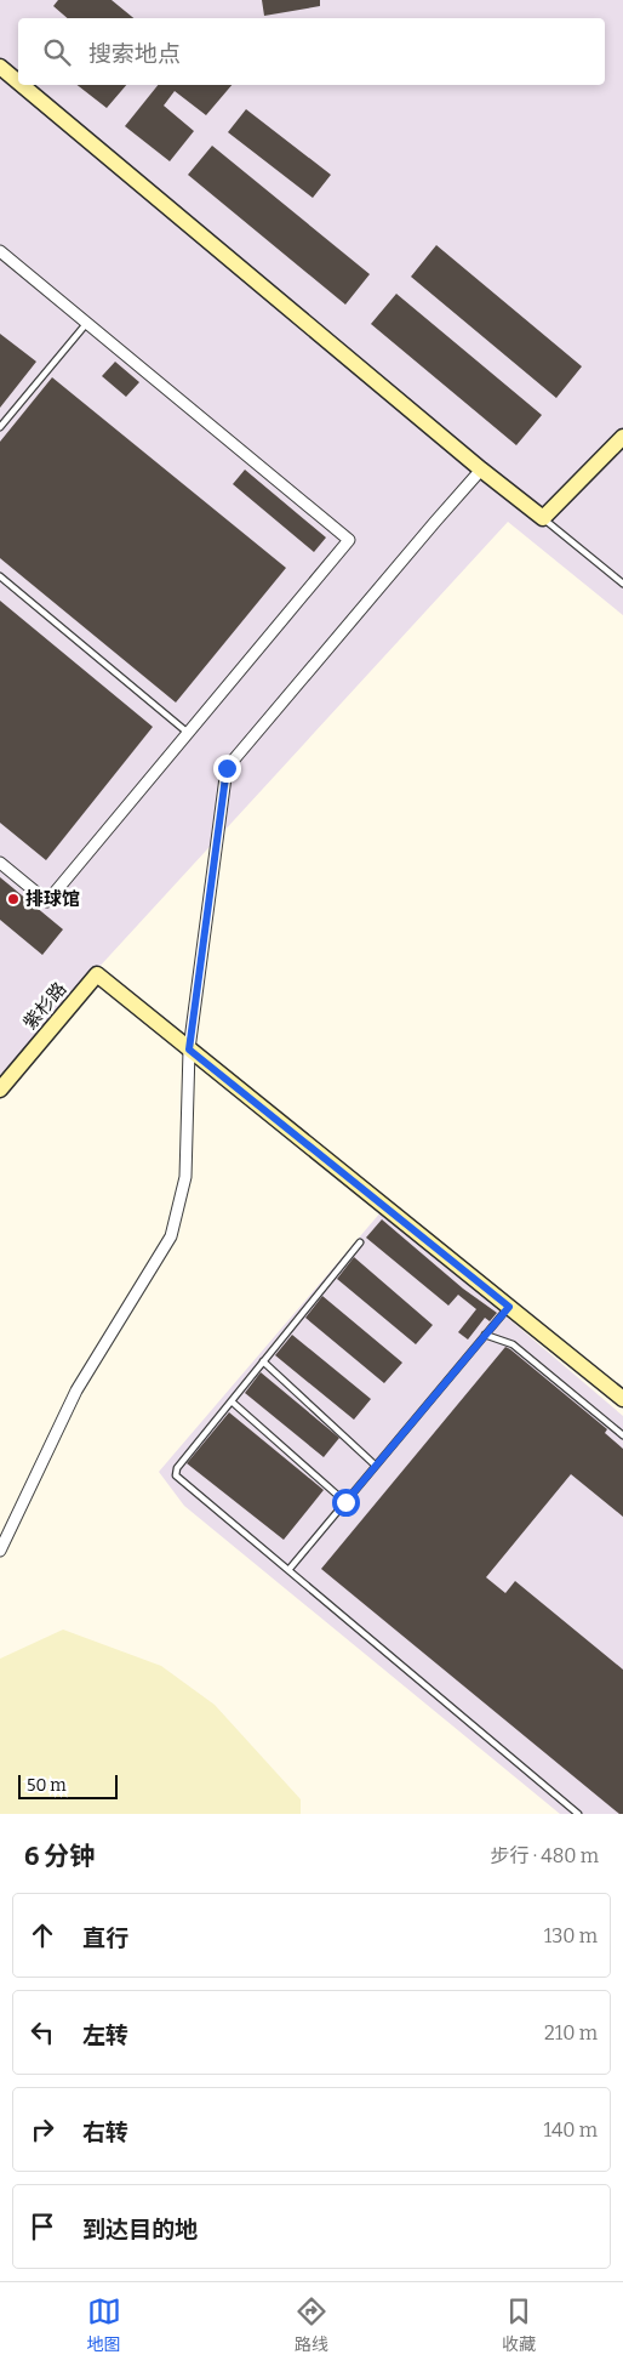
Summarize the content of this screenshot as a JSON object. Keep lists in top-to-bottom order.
{
  "streets": {
    "main road": ["紫杉路"]
  },
  "places": ["排球馆"],
  "scale_bar": "50 m",
  "page": {
    "search": "搜索地点",
    "scale": "50 m",
    "heading": ["6 分钟", "步行 · 480 m"],
    "list": [
      ["直行", "130 m"],
      ["左转", "210 m"],
      ["右转", "140 m"],
      "到达目的地"
    ],
    "nav": ["地图", "路线", "收藏"]
  }
}
